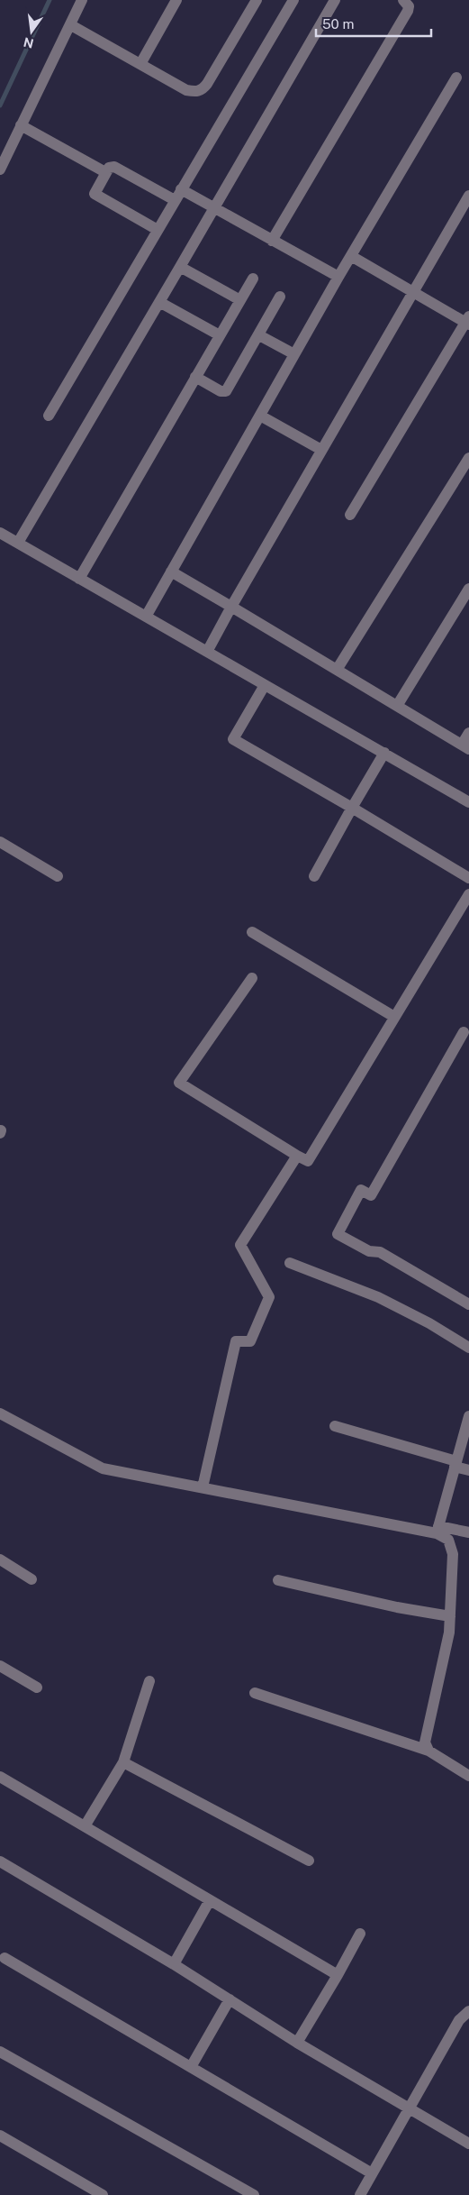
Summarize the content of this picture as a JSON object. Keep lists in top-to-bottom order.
{
  "scale_bar": "50 m",
  "north": "bottom"
}
